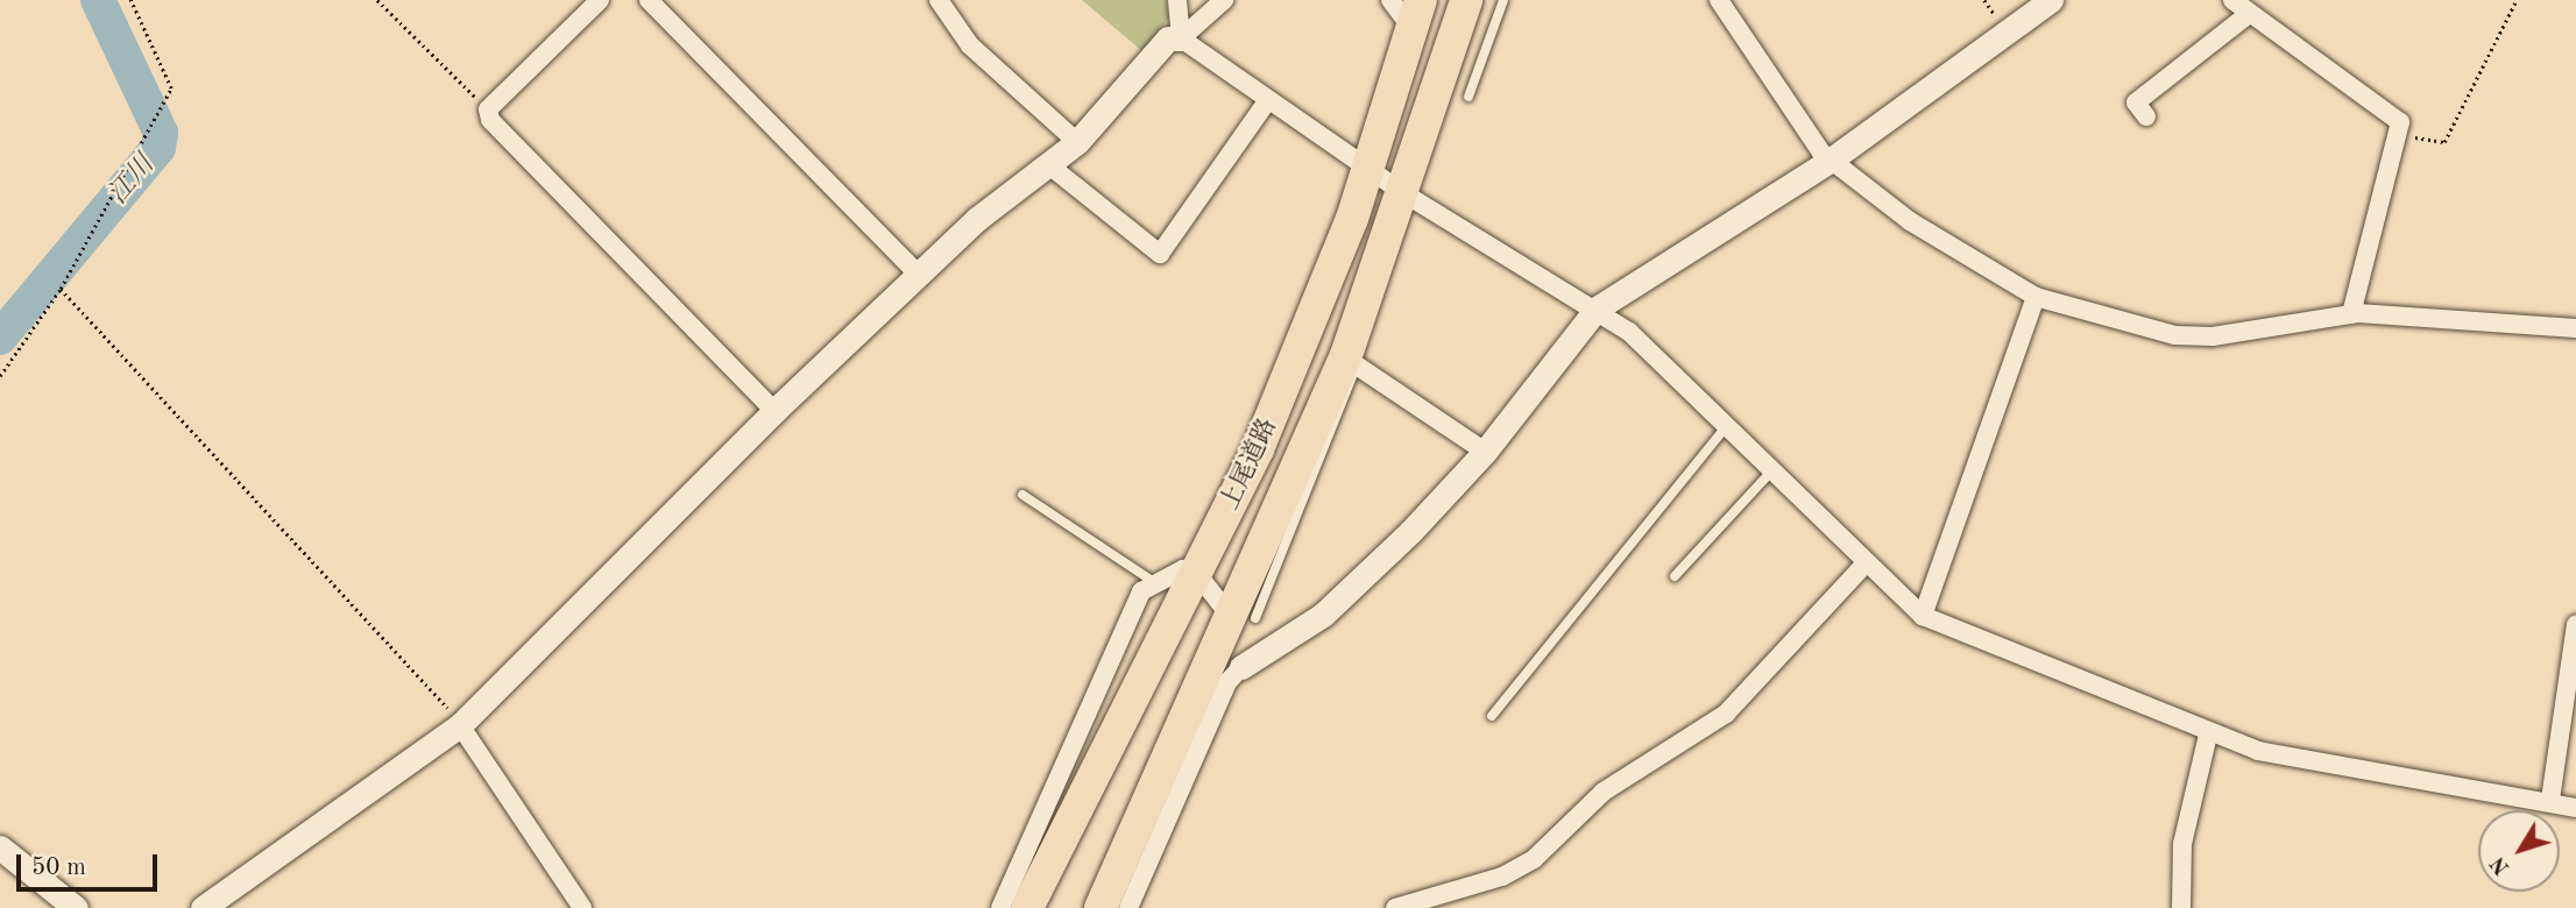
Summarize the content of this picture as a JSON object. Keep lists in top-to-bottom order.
{
  "streets": {
    "highway": ["上尾道路"]
  },
  "water": ["江川"],
  "scale_bar": "50 m",
  "north": "bottom left"
}
